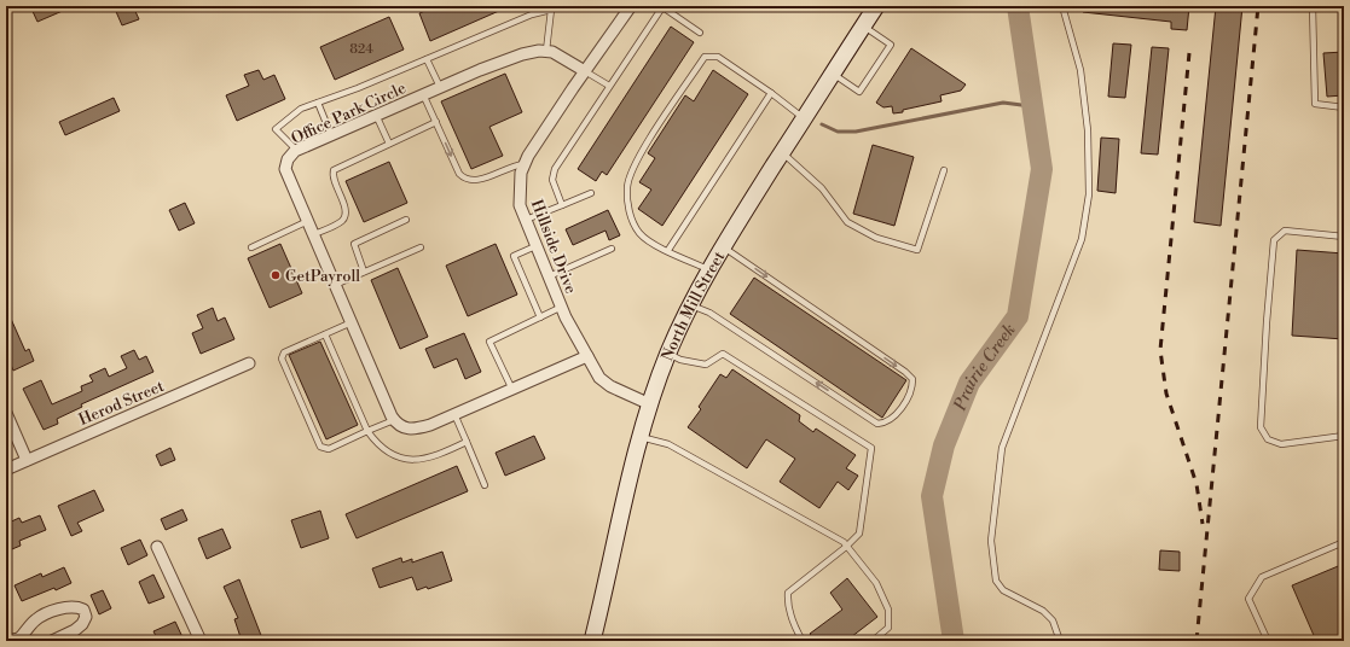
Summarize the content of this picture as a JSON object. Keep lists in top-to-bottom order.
{
  "streets": {
    "main road": ["North Mill Street"],
    "street": ["Office Park Circle", "Hillside Drive", "Herod Street"]
  },
  "crossings": [
    ["Hillside Drive", "North Mill Street"]
  ],
  "water": ["Prairie Creek"],
  "places": ["GetPayroll"],
  "house_numbers": ["824"]
}
